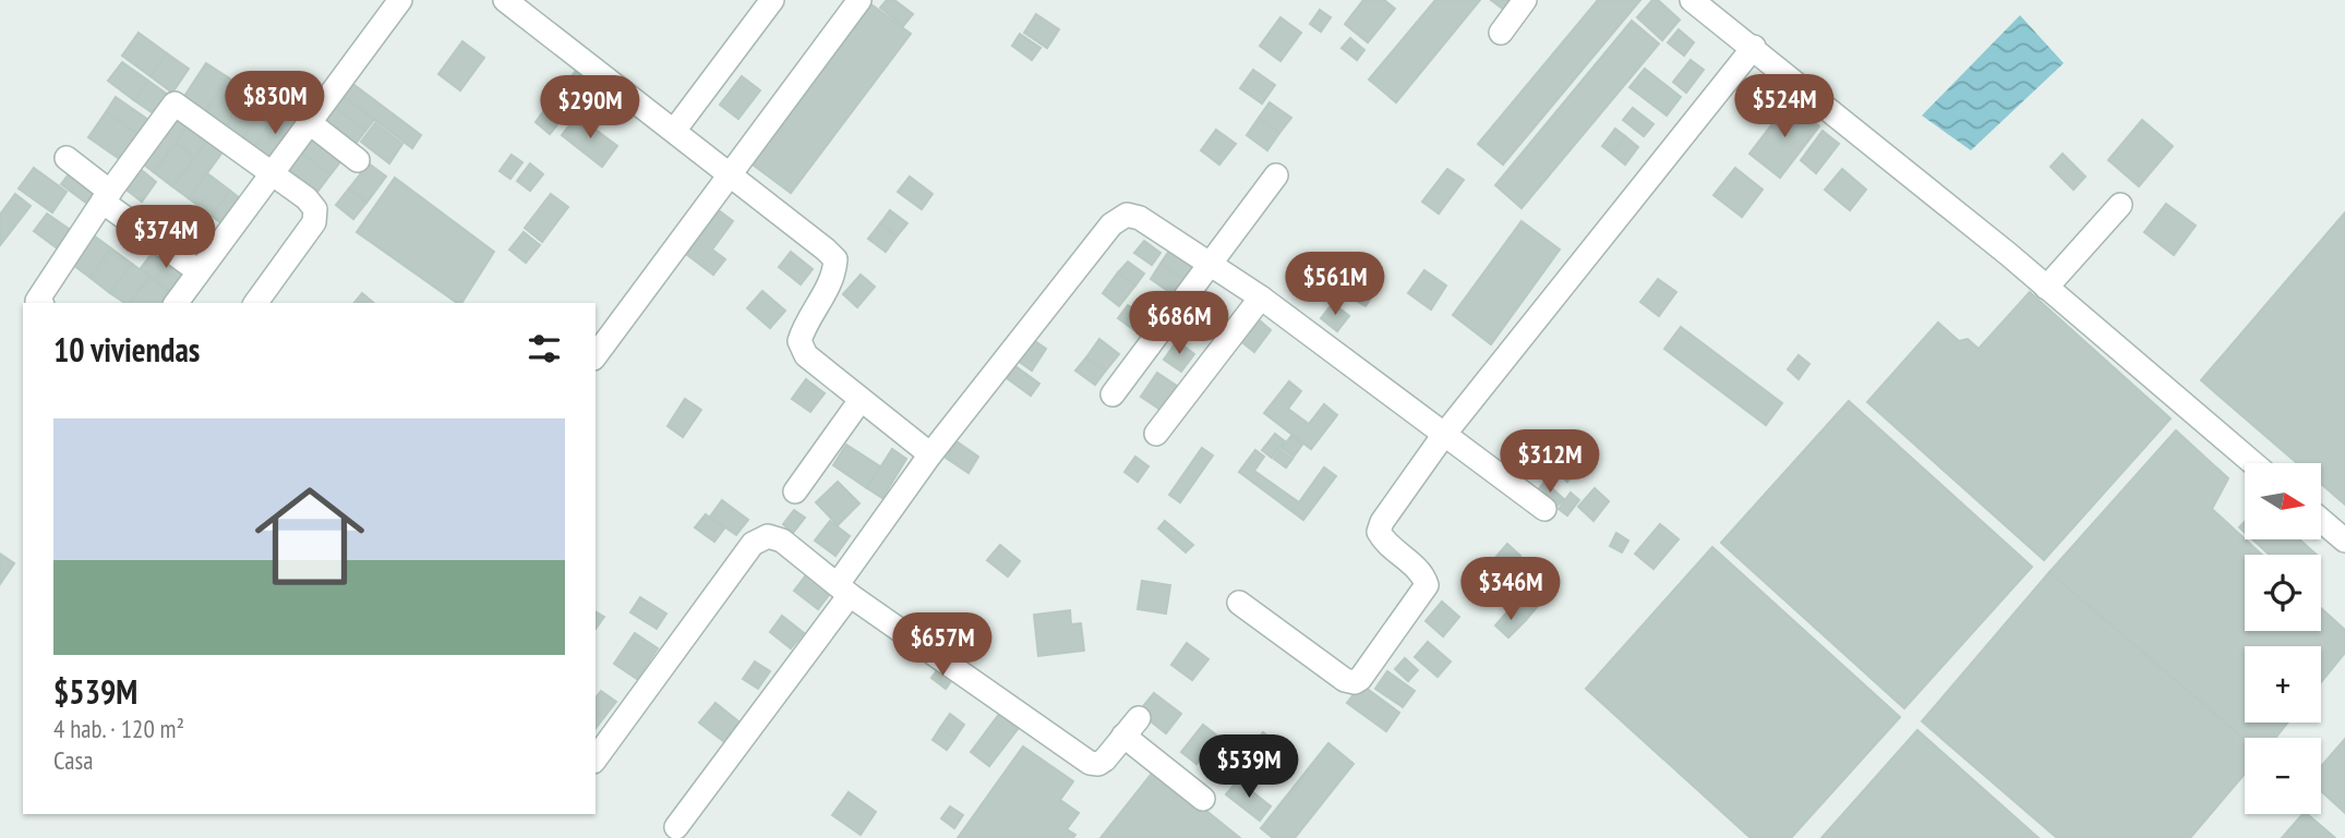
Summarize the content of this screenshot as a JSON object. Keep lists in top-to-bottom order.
{
  "north": "right",
  "page": {
    "price": [
      "$830M",
      "$524M",
      "$290M",
      "$374M",
      "$561M",
      "$686M",
      "$312M",
      "$346M",
      "$657M",
      "$539M"
    ],
    "heading": "10 viviendas",
    "list": [
      {
        "name": "$539M",
        "note": "4 hab. · 120 m² · Casa"
      }
    ],
    "map_buttons": ["+", "−"]
  }
}
